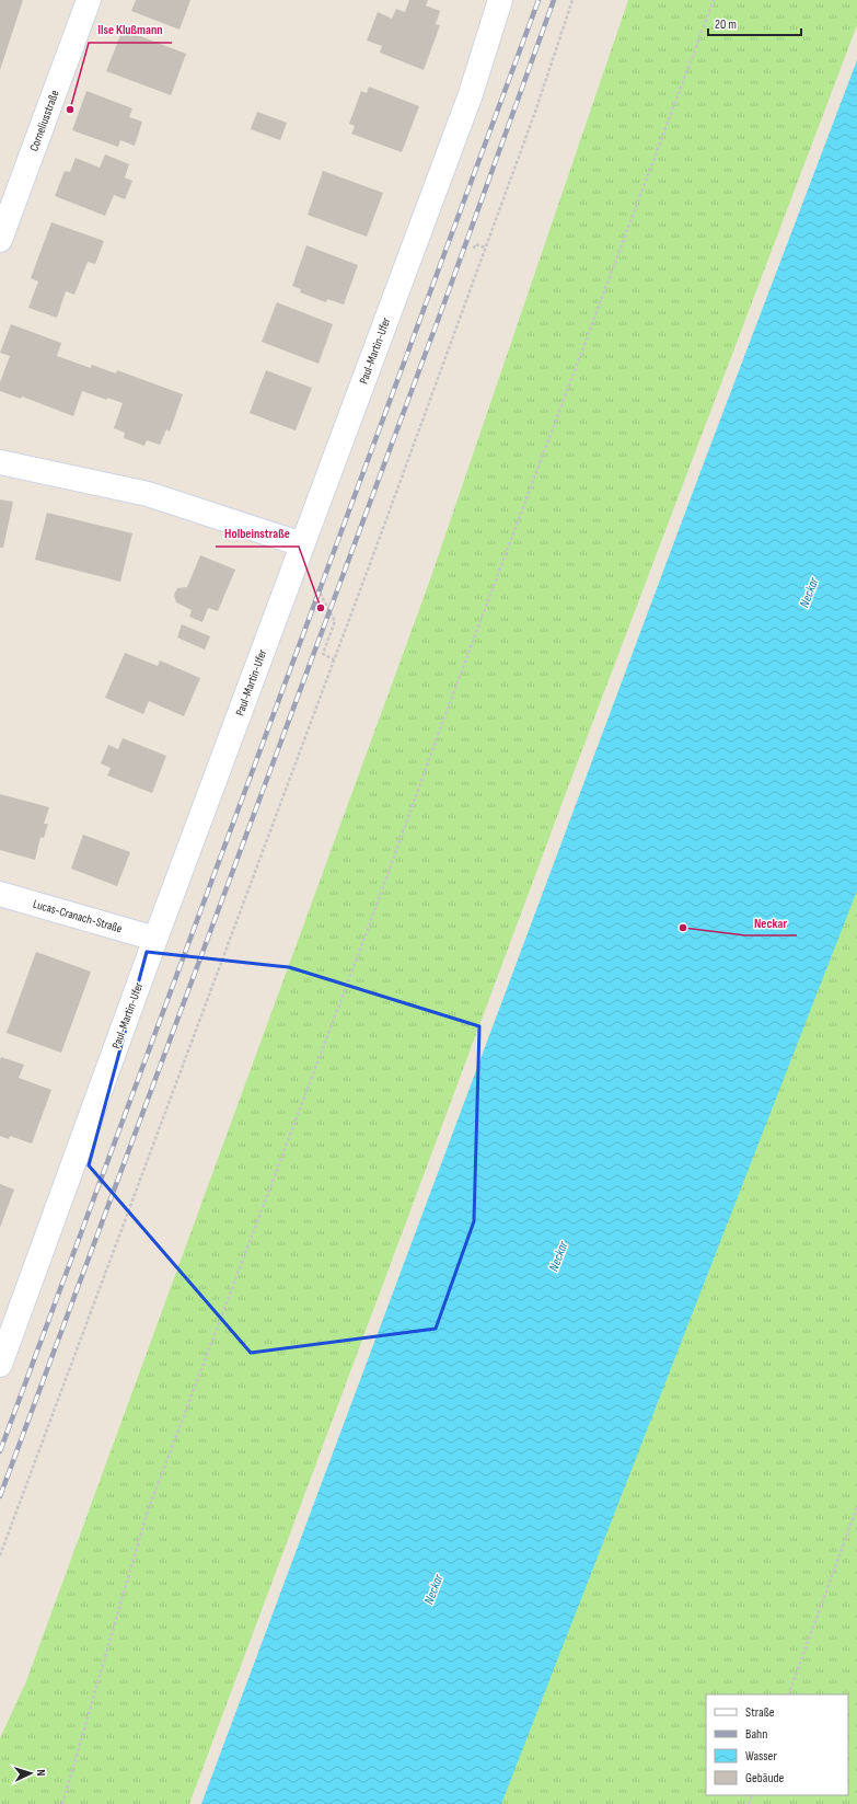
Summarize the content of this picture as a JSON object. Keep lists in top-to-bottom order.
{
  "streets": {
    "street": ["Corneliusstraße", "Paul-Martin-Ufer", "Lucas-Cranach-Straße"]
  },
  "crossings": [
    ["Paul-Martin-Ufer", "Lucas-Cranach-Straße"]
  ],
  "water": ["Neckar"],
  "places": ["Ilse Klußmann", "Holbeinstraße", "Neckar"],
  "legend": [
    "Straße",
    "Bahn",
    "Wasser",
    "Gebäude"
  ],
  "scale_bar": "20 m",
  "north": "right"
}
